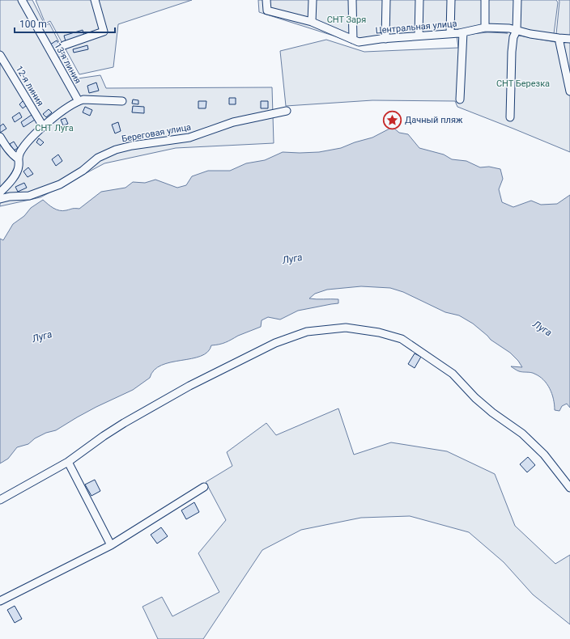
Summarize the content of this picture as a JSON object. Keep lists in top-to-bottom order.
{
  "streets": {
    "street": [
      "Центральная улица",
      "13-я линия",
      "12-я линия",
      "Береговая улица"
    ]
  },
  "water": ["Луга"],
  "parks": ["СНТ Заря", "СНТ Березка", "СНТ Луга"],
  "places": {
    "place": ["Дачный пляж"]
  },
  "scale_bar": "100 m"
}
